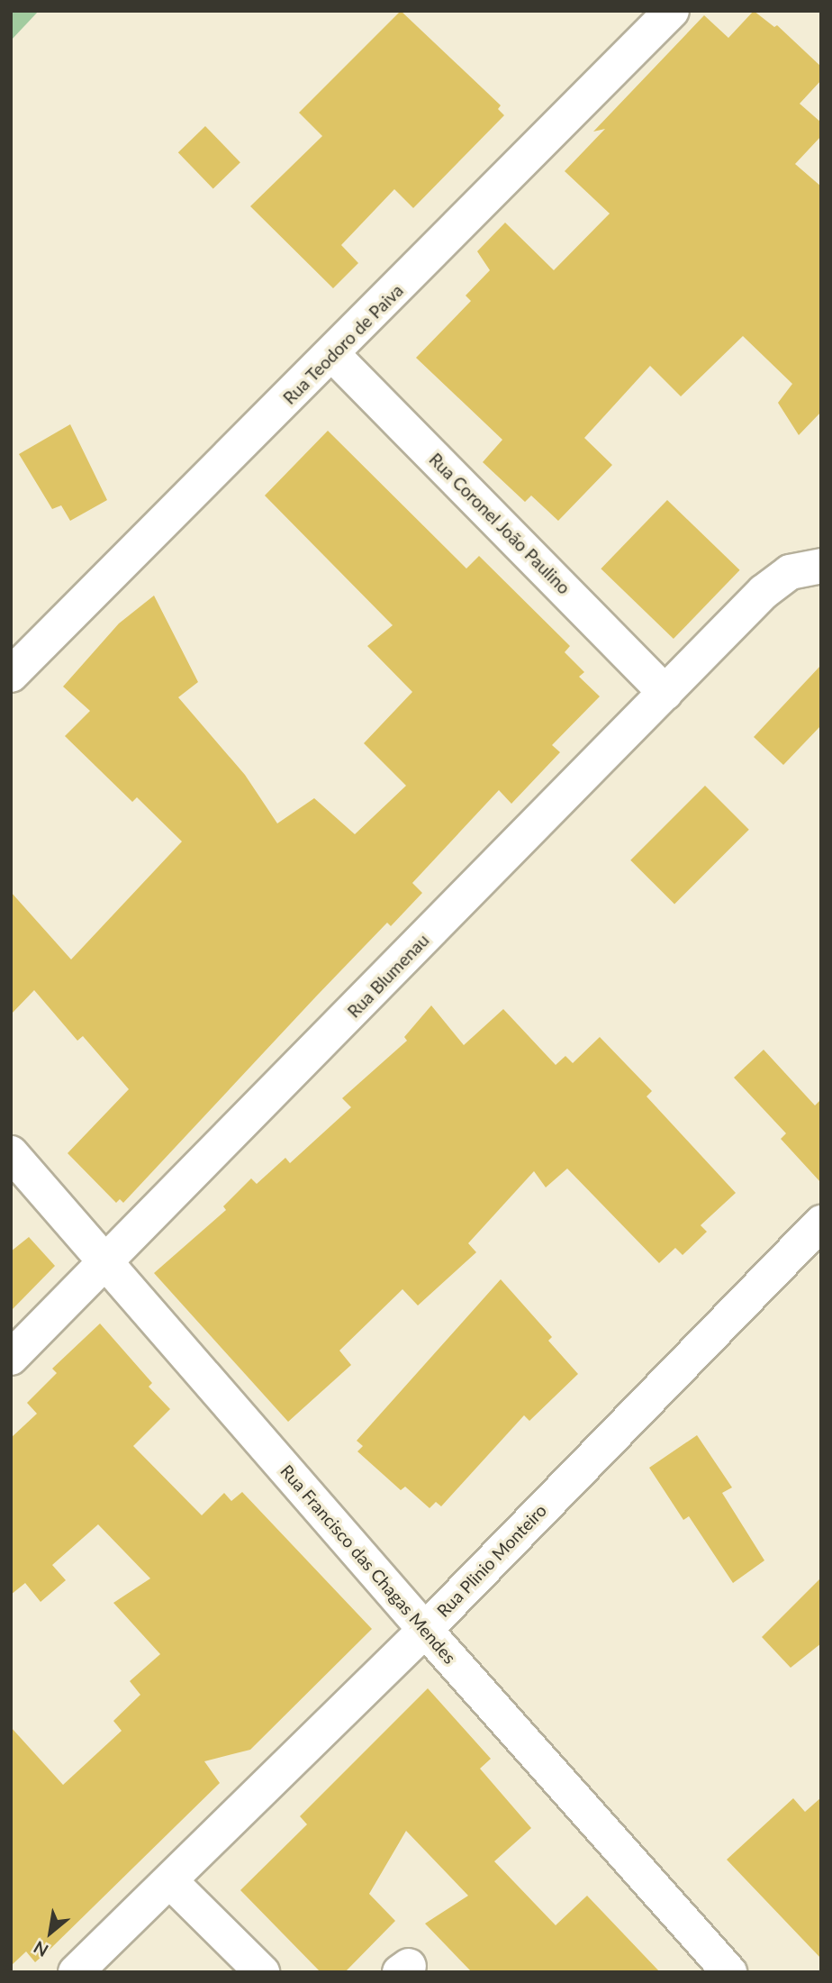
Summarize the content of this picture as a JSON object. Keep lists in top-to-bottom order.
{
  "streets": {
    "street": [
      "Rua Teodoro de Paiva",
      "Rua Coronel João Paulino",
      "Rua Blumenau",
      "Rua Plinio Monteiro",
      "Rua Francisco das Chagas Mendes"
    ]
  },
  "crossings": [
    ["Rua Teodoro de Paiva", "Rua Coronel João Paulino"],
    ["Rua Coronel João Paulino", "Rua Blumenau"],
    ["Rua Blumenau", "Rua Francisco das Chagas Mendes"],
    ["Rua Plinio Monteiro", "Rua Francisco das Chagas Mendes"]
  ],
  "north": "bottom left"
}
